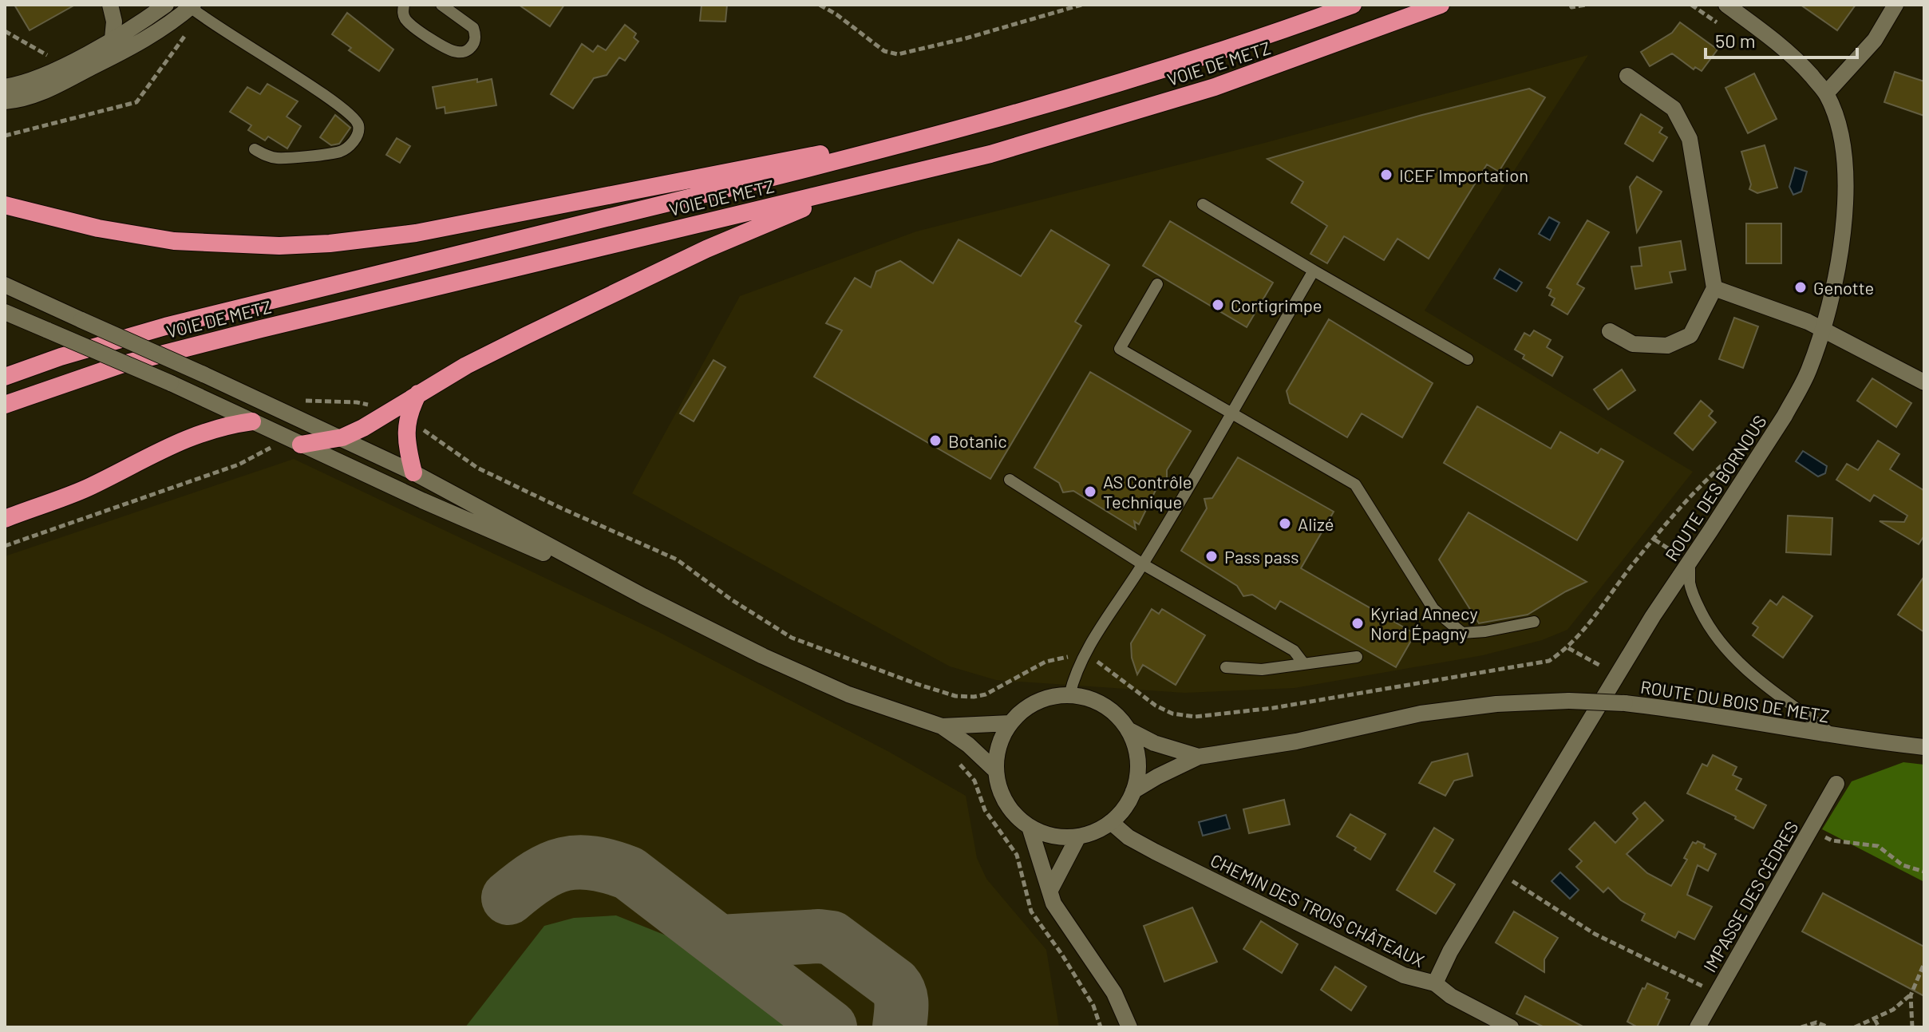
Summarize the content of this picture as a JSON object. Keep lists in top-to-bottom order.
{
  "streets": {
    "highway": ["VOIE DE METZ"],
    "main road": [
      "ROUTE DES BORNOUS",
      "ROUTE DU BOIS DE METZ",
      "IMPASSE DES CÈDRES",
      "CHEMIN DES TROIS CHÂTEAUX"
    ]
  },
  "crossings": [
    ["ROUTE DES BORNOUS", "CHEMIN DES TROIS CHÂTEAUX"],
    ["ROUTE DU BOIS DE METZ", "CHEMIN DES TROIS CHÂTEAUX"]
  ],
  "places": [
    "ICEF Importation",
    "Genotte",
    "Cortigrimpe",
    "Botanic",
    "AS Contrôle Technique",
    "Alizé",
    "Pass pass",
    "Kyriad Annecy Nord Épagny"
  ],
  "scale_bar": "50 m"
}
